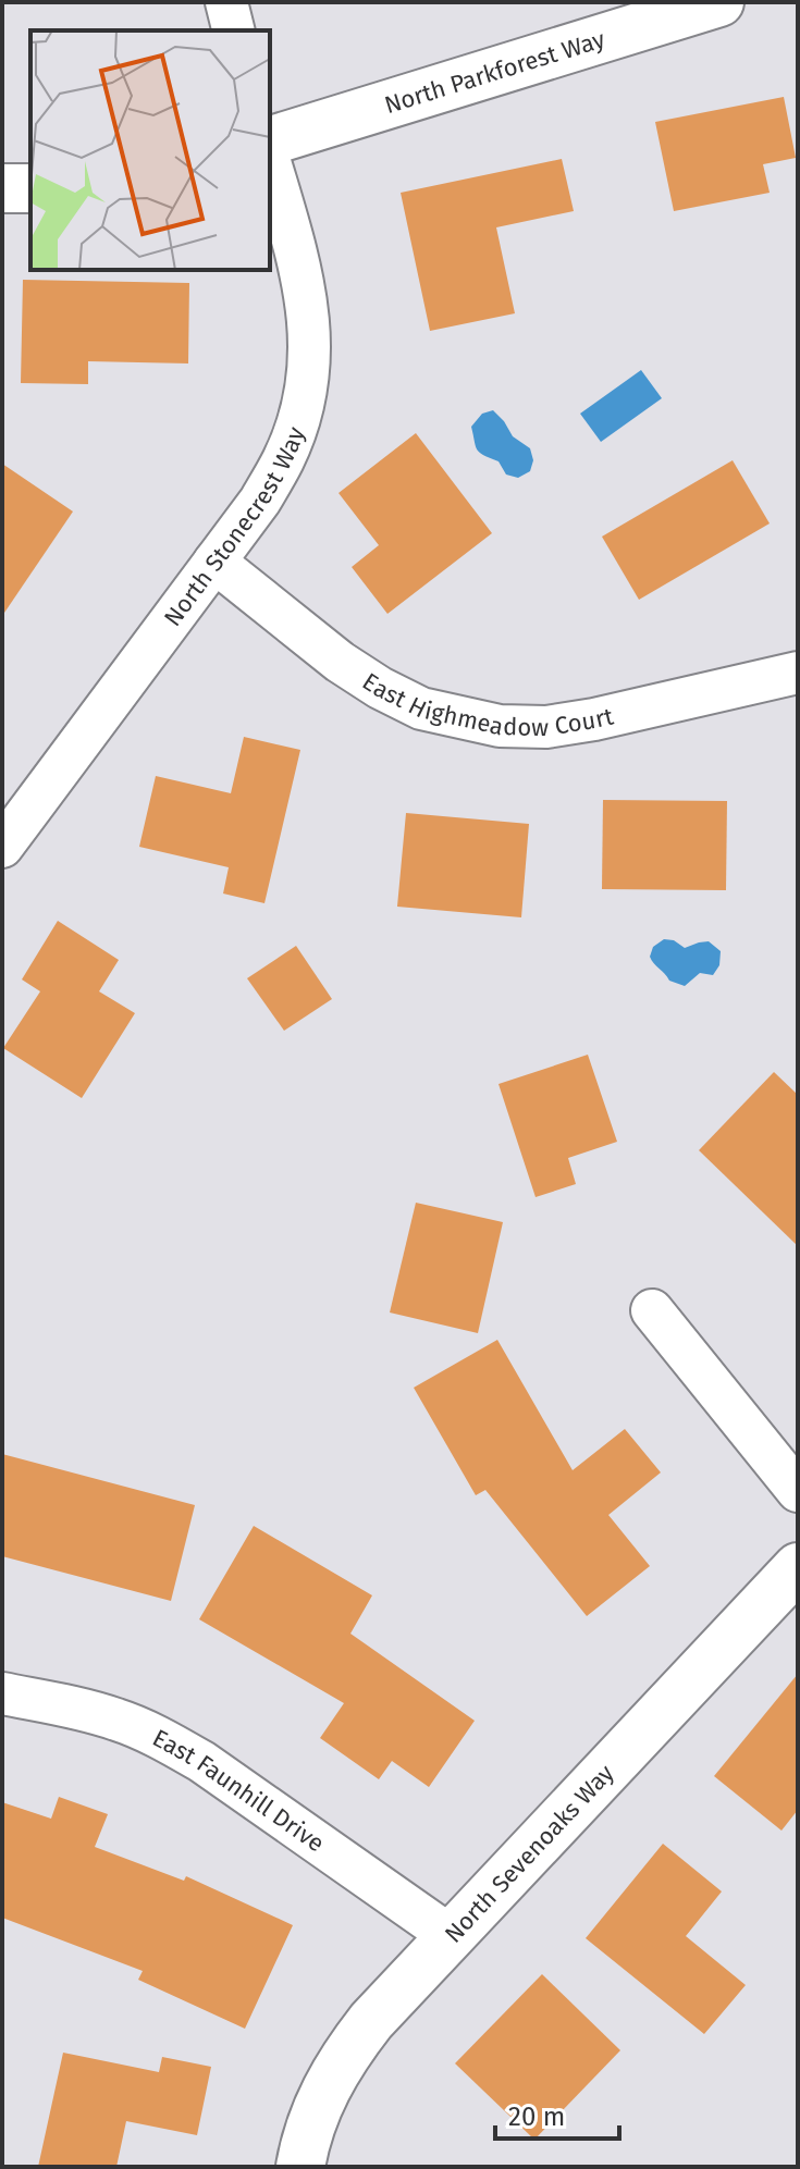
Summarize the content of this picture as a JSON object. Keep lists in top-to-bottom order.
{
  "streets": {
    "street": [
      "North Parkforest Way",
      "North Stonecrest Way",
      "East Highmeadow Court",
      "East Faunhill Drive",
      "North Sevenoaks Way"
    ]
  },
  "crossings": [
    ["North Stonecrest Way", "East Highmeadow Court"],
    ["East Faunhill Drive", "North Sevenoaks Way"]
  ],
  "scale_bar": "20 m"
}
